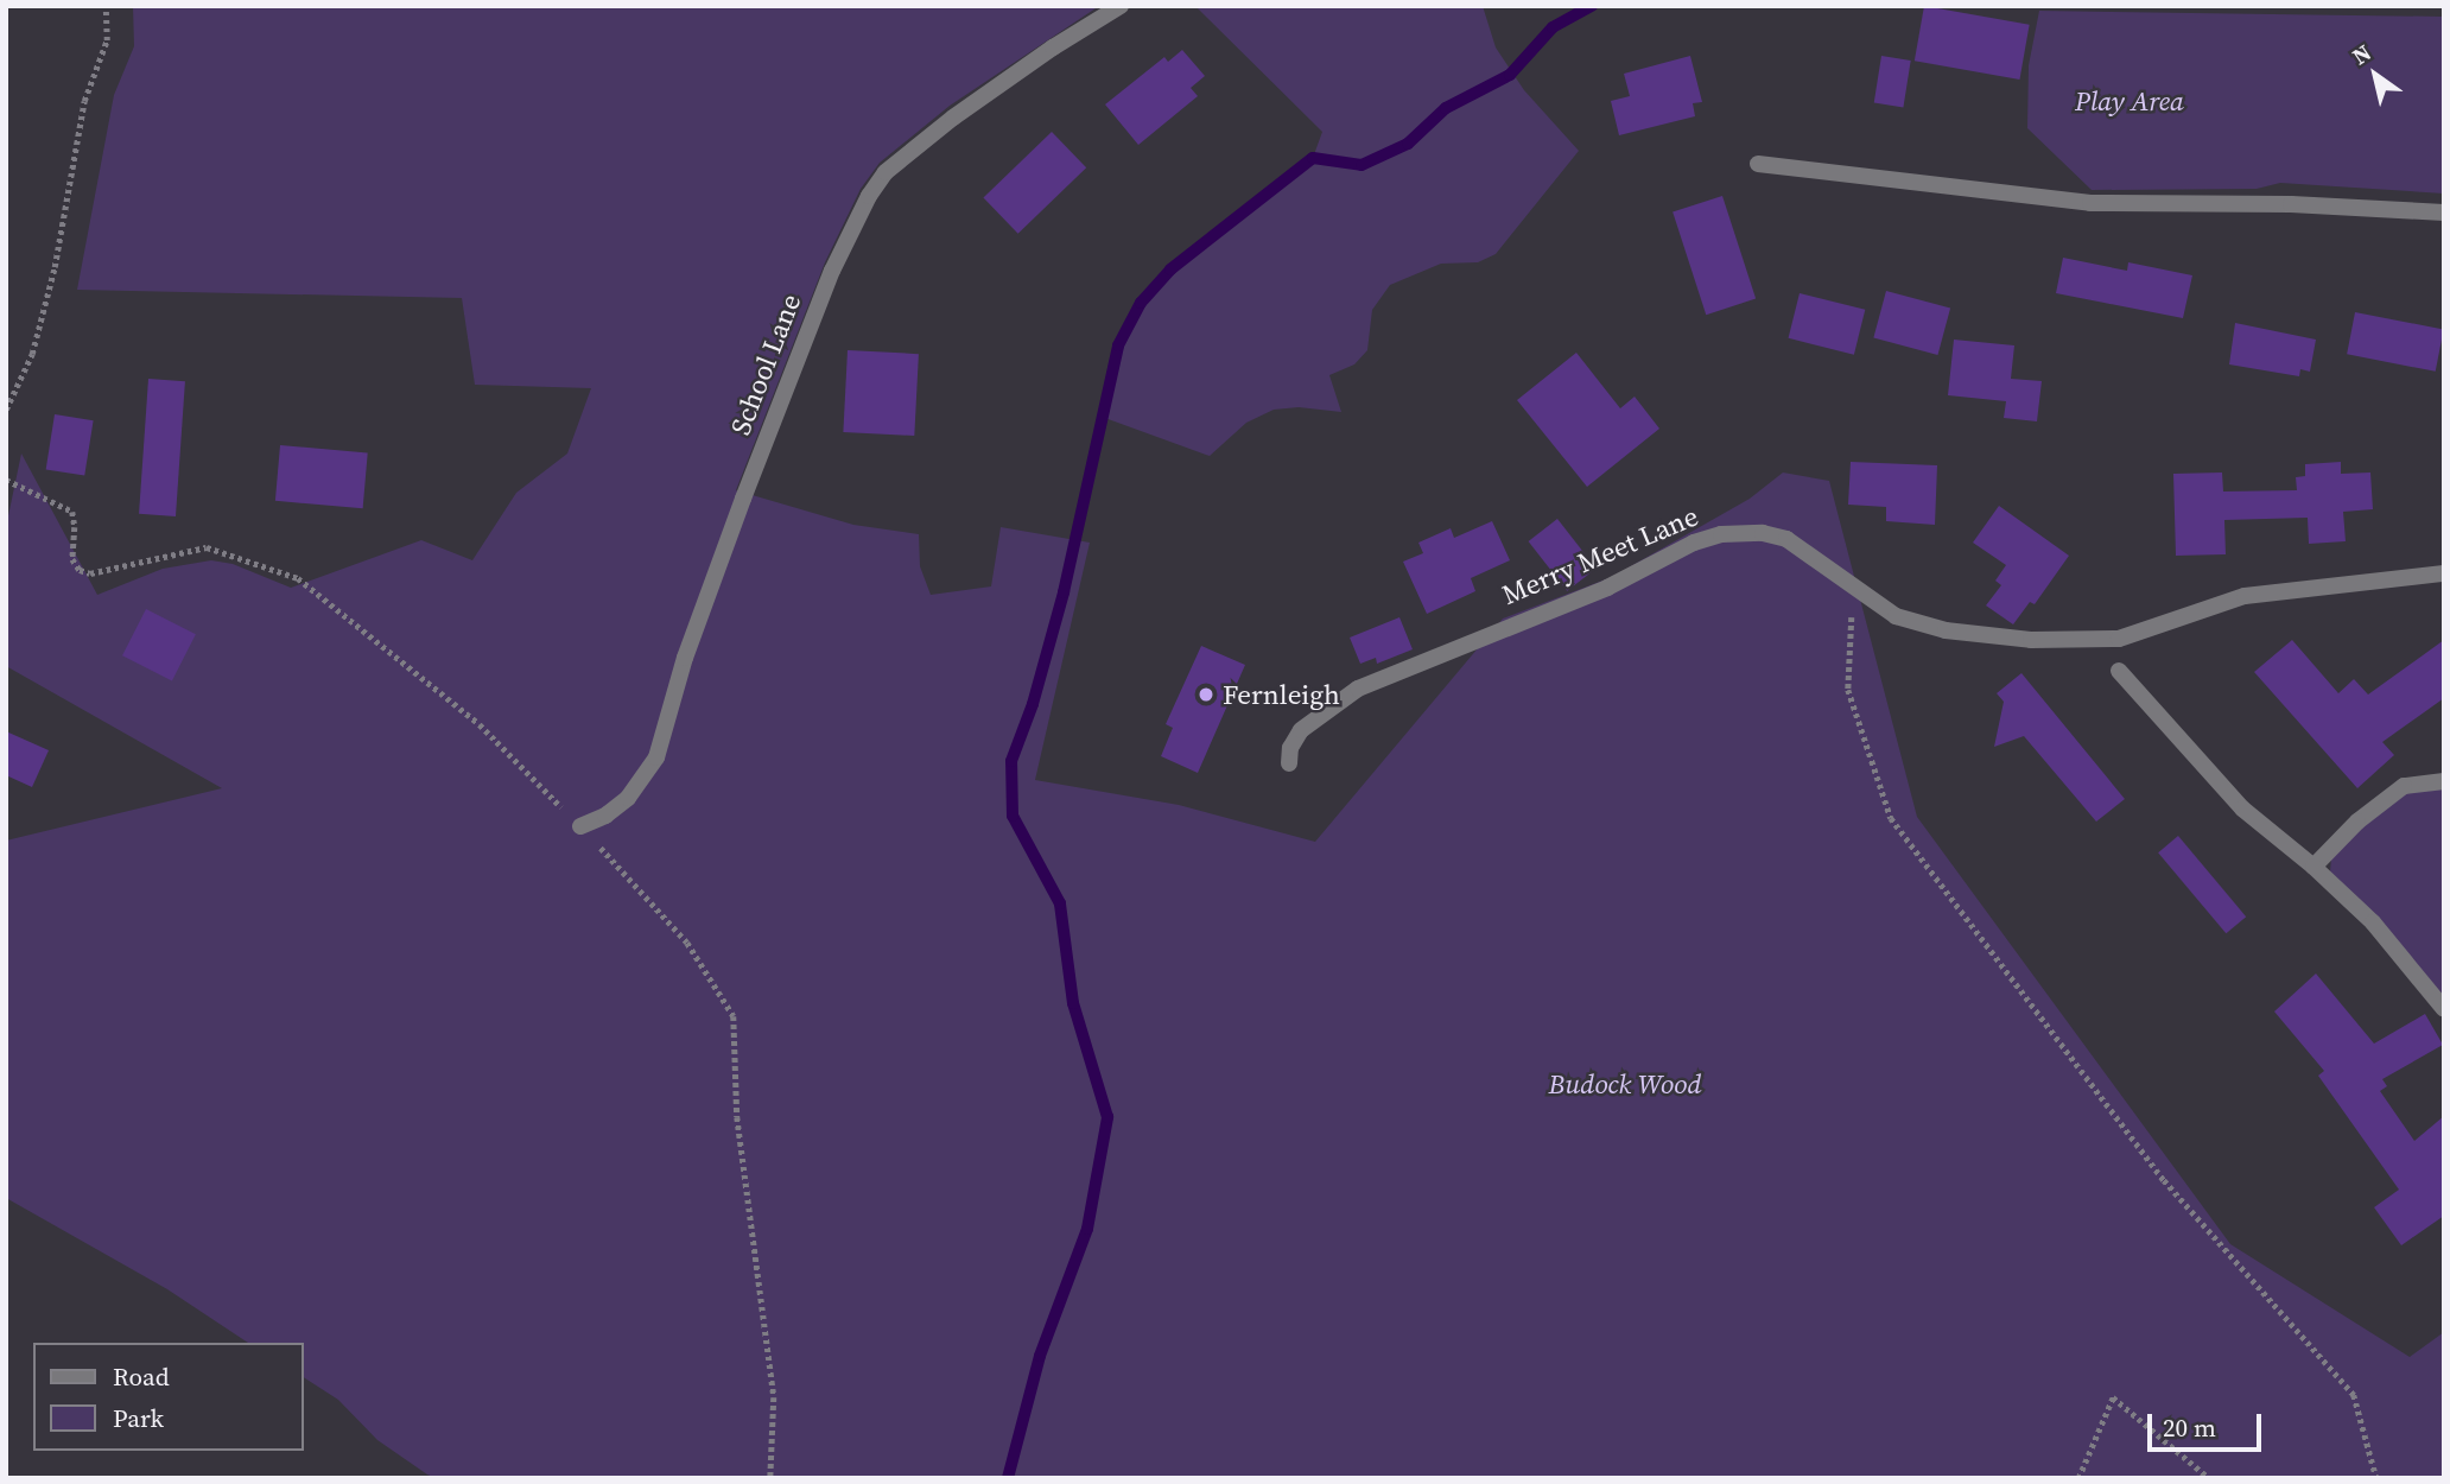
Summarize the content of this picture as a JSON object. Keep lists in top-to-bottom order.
{
  "streets": {
    "street": ["School Lane", "Merry Meet Lane"]
  },
  "parks": ["Play Area", "Budock Wood"],
  "places": ["Fernleigh"],
  "legend": ["Road", "Park"],
  "scale_bar": "20 m",
  "north": "top left"
}
